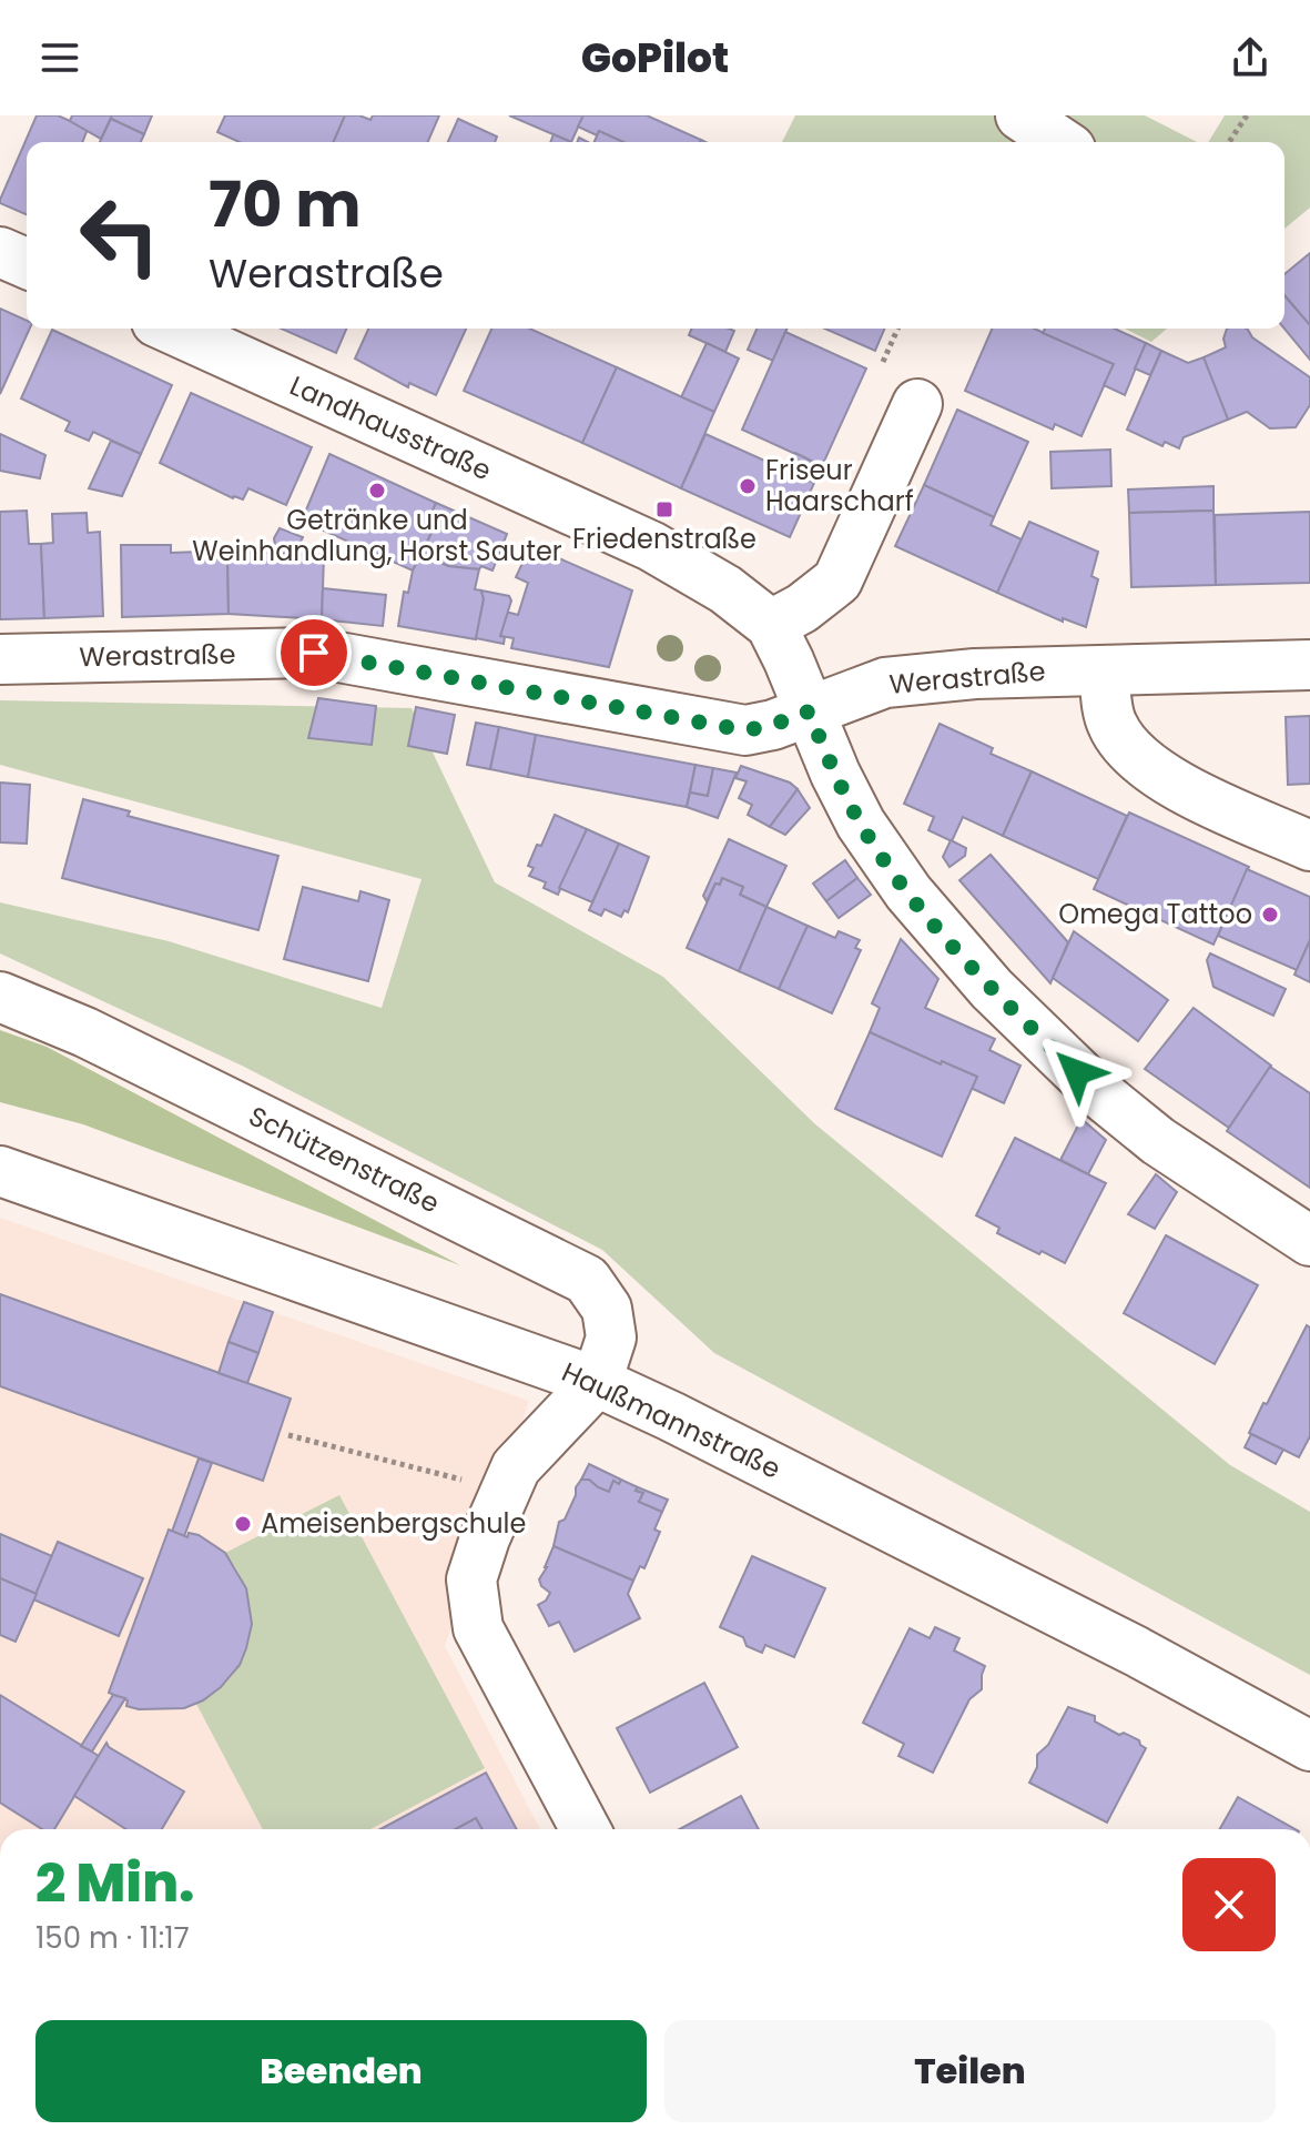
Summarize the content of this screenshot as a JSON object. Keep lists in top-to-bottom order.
{
  "streets": {
    "street": [
      "Landhausstraße",
      "Werastraße",
      "Schützenstraße",
      "Haußmannstraße"
    ]
  },
  "crossings": [
    ["Landhausstraße", "Werastraße"],
    ["Schützenstraße", "Haußmannstraße"]
  ],
  "places": {
    "other": [
      "Friseur Haarscharf",
      "Getränke und Weinhandlung, Horst Sauter",
      "Omega Tattoo",
      "Ameisenbergschule"
    ],
    "transit": ["Friedenstraße"]
  },
  "page": {
    "header": "GoPilot",
    "turn": ["70 m", "Werastraße"],
    "heading": ["2 Min.", "150 m · 11:17"],
    "buttons": ["Beenden", "Teilen"]
  }
}
